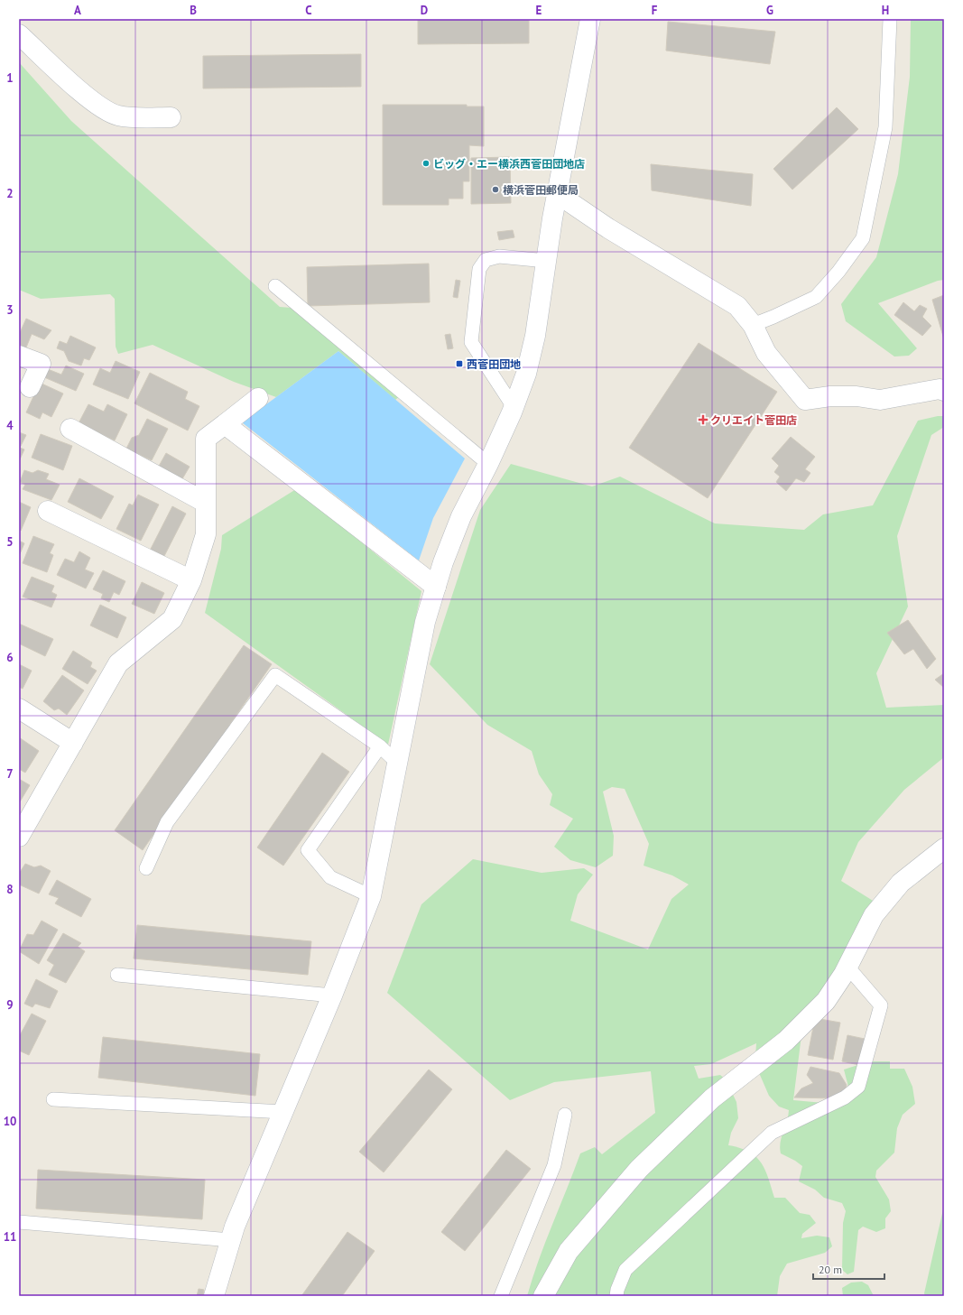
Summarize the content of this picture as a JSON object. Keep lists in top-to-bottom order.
{
  "places": {
    "other": ["ビッグ・エー横浜西菅田団地店", "横浜菅田郵便局"],
    "transit": ["西菅田団地"],
    "health": ["クリエイト菅田店"]
  },
  "scale_bar": "20 m",
  "grid": {
    "columns": [
      "A",
      "B",
      "C",
      "D",
      "E",
      "F",
      "G",
      "H"
    ],
    "rows": [
      "1",
      "2",
      "3",
      "4",
      "5",
      "6",
      "7",
      "8",
      "9",
      "10",
      "11"
    ]
  }
}
